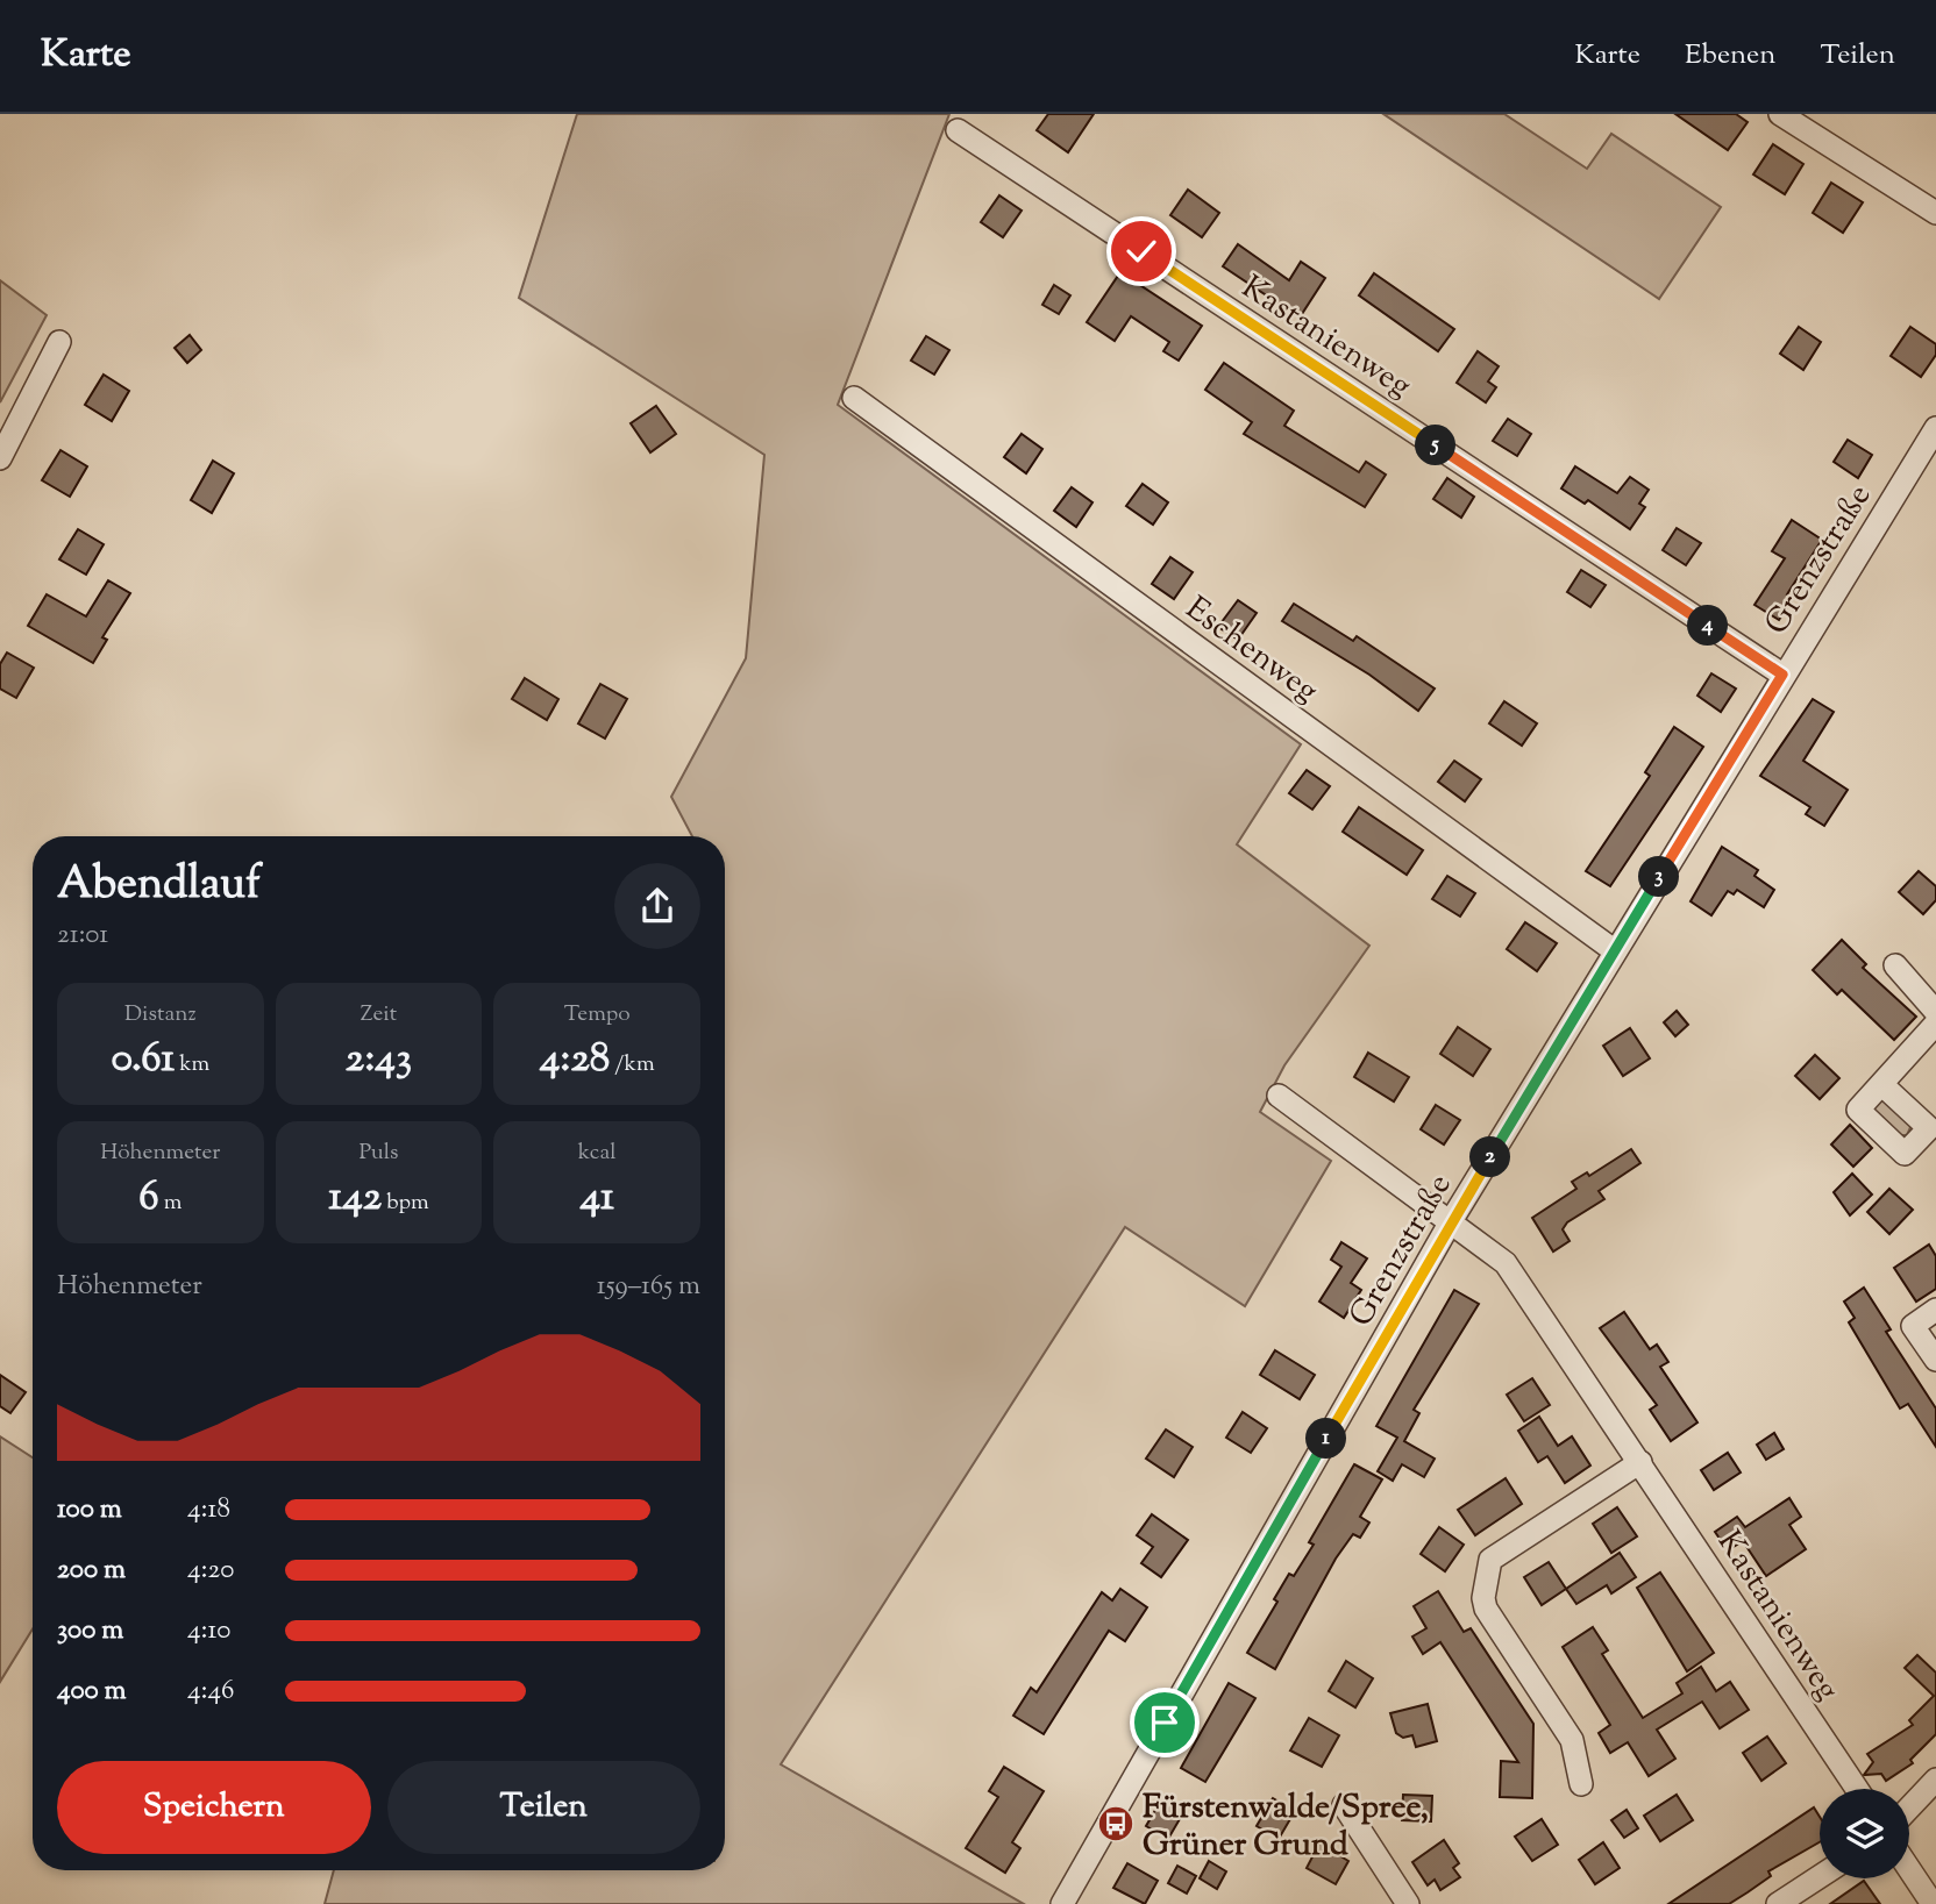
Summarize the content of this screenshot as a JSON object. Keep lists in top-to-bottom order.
{
  "streets": {
    "street": ["Kastanienweg", "Grenzstraße", "Eschenweg"]
  },
  "crossings": [
    ["Kastanienweg", "Grenzstraße"],
    ["Grenzstraße", "Eschenweg"]
  ],
  "places": {
    "bus stop": ["Fürstenwalde/Spree, Grüner Grund"]
  },
  "page": {
    "header": "Karte",
    "nav": ["Karte", "Ebenen", "Teilen"],
    "pins": [
      "5",
      "4",
      "3",
      "2",
      "1"
    ],
    "heading": ["Abendlauf", "21:01"],
    "stats": [
      ["Distanz", "0.61 km"],
      ["Zeit", "2:43"],
      ["Tempo", "4:28 /km"],
      ["Höhenmeter", "6 m"],
      ["Puls", "142 bpm"],
      ["kcal", "41"]
    ],
    "chart": ["Höhenmeter", "159–165 m"],
    "list": [
      {
        "name": "100 m",
        "note": "4:18"
      },
      {
        "name": "200 m",
        "note": "4:20"
      },
      {
        "name": "300 m",
        "note": "4:10"
      },
      {
        "name": "400 m",
        "note": "4:46"
      }
    ],
    "buttons": ["Speichern", "Teilen"]
  }
}
